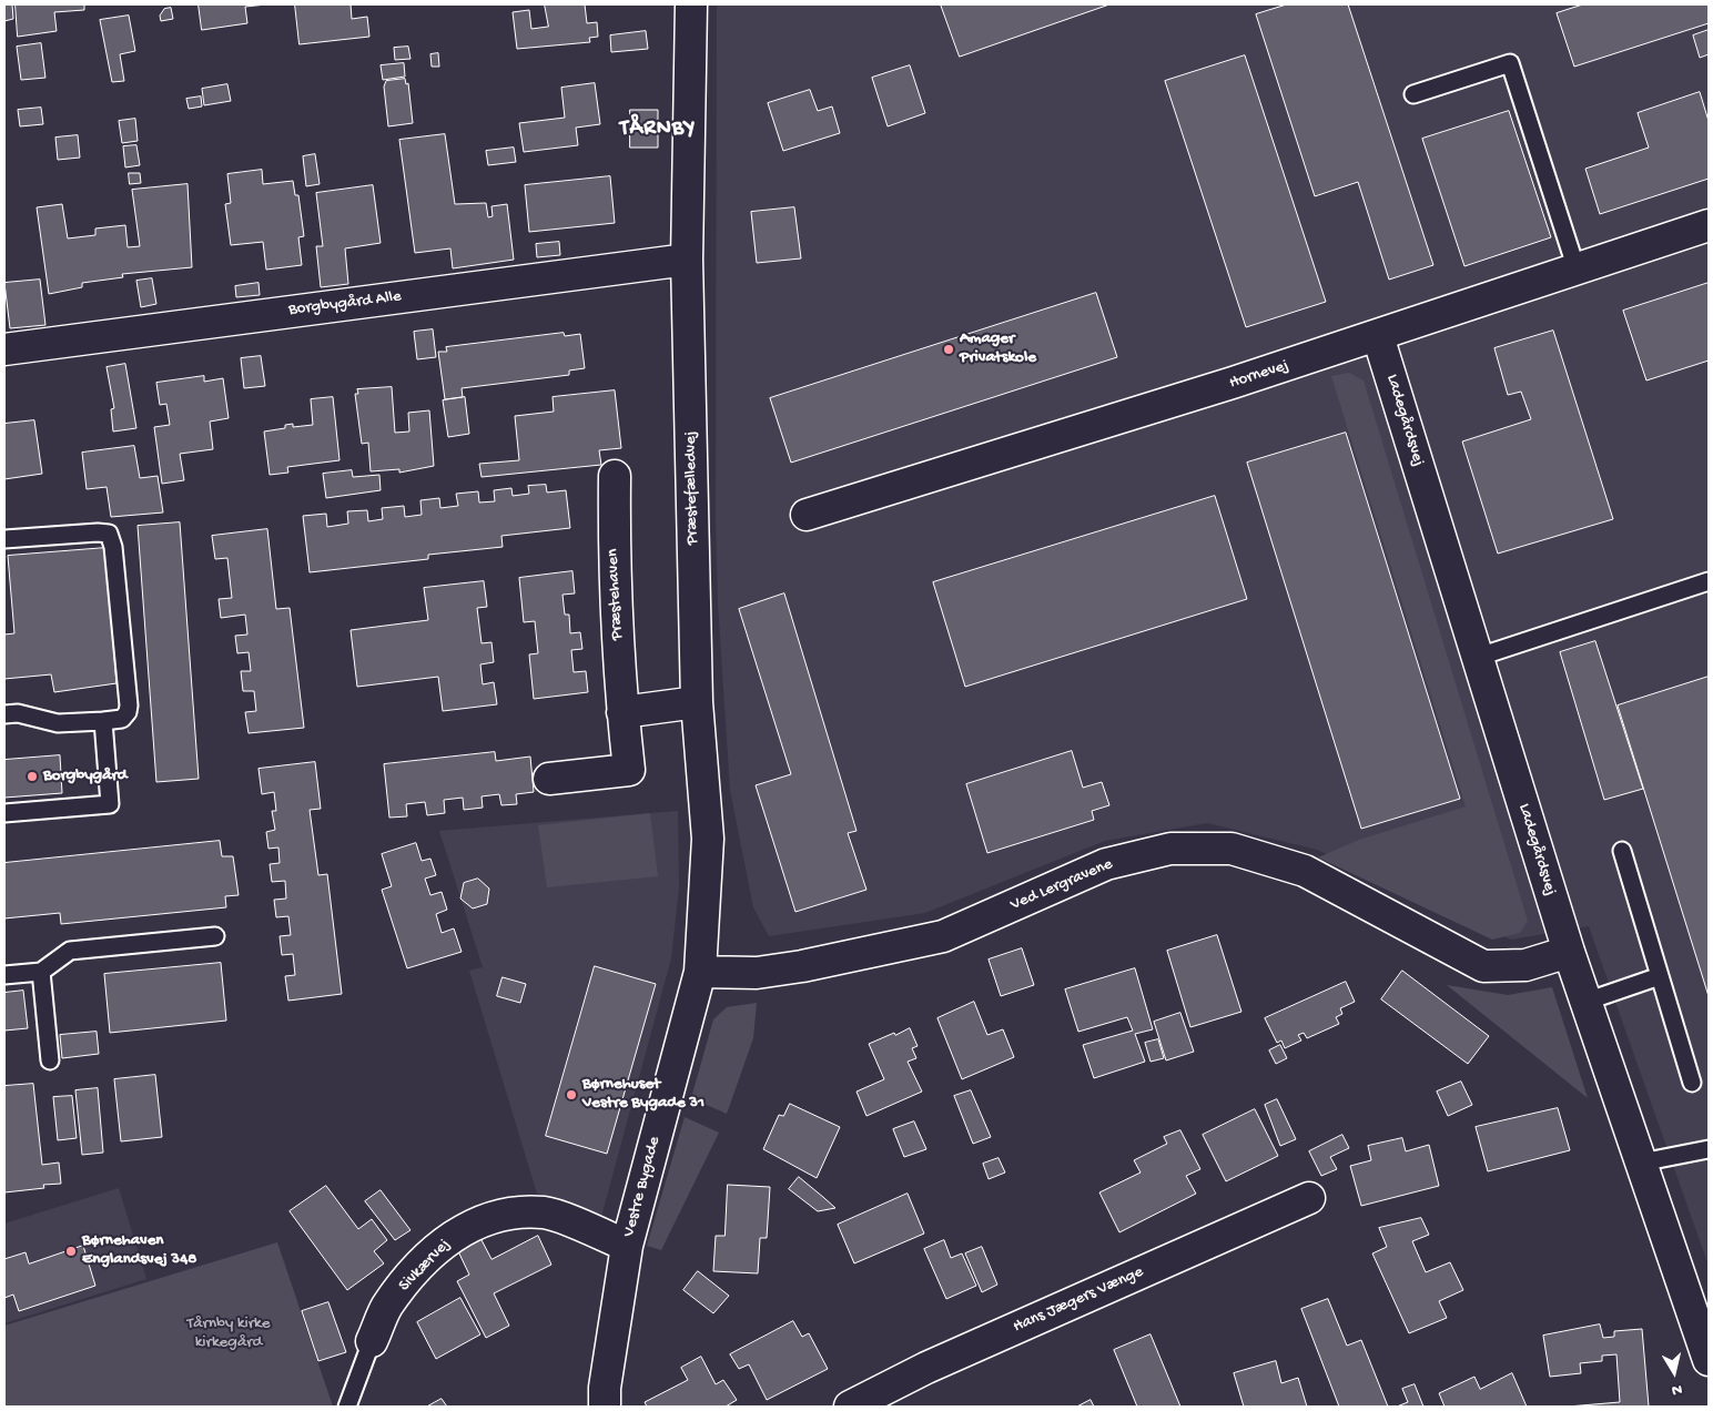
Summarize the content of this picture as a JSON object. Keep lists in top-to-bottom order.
{
  "streets": {
    "street": [
      "Borgbygård Alle",
      "Hornevej",
      "Ladegårdsvej",
      "Præstefælledvej",
      "Præstehaven",
      "Ved Lergravene",
      "Vestre Bygade",
      "Sivkærvej",
      "Hans Jægers Vænge"
    ]
  },
  "crossings": [
    ["Borgbygård Alle", "Præstefælledvej"],
    ["Hornevej", "Ladegårdsvej"],
    ["Ladegårdsvej", "Ved Lergravene"],
    ["Præstefælledvej", "Ved Lergravene"],
    ["Præstefælledvej", "Vestre Bygade"],
    ["Ved Lergravene", "Vestre Bygade"],
    ["Vestre Bygade", "Sivkærvej"]
  ],
  "districts": ["TÅRNBY"],
  "parks": ["Tårnby kirke kirkegård"],
  "places": [
    "Amager Privatskole",
    "Borgbygård",
    "Børnehuset Vestre Bygade 31",
    "Børnehaven Englandsvej 348"
  ],
  "north": "bottom"
}
